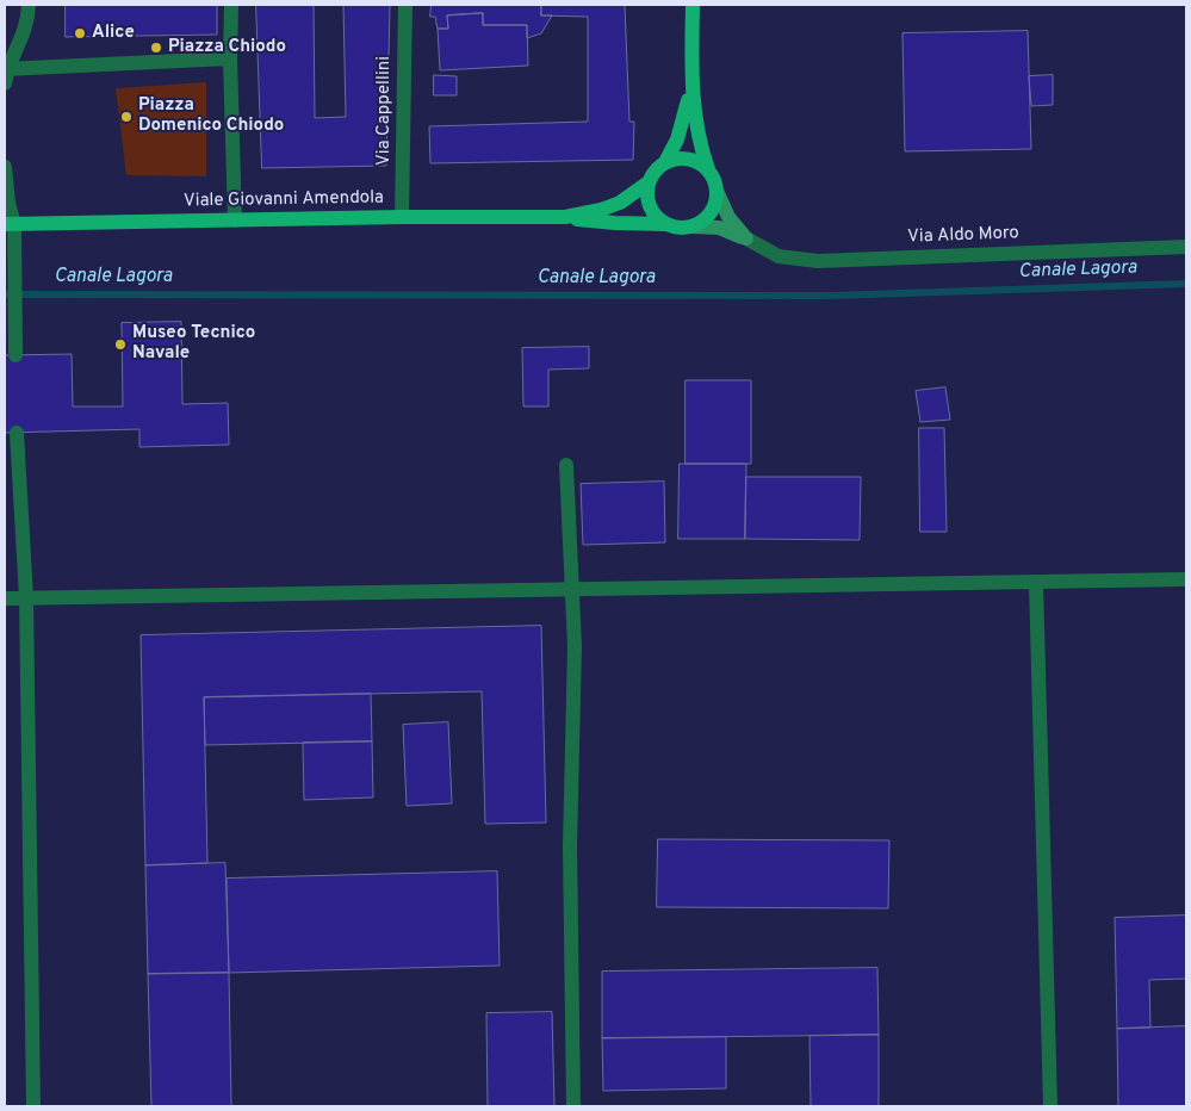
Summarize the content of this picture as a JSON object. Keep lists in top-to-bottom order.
{
  "streets": {
    "main road": ["Viale Giovanni Amendola"],
    "street": ["Via Cappellini", "Via Aldo Moro"]
  },
  "crossings": [
    ["Via Cappellini", "Viale Giovanni Amendola"],
    ["Viale Giovanni Amendola", "Via Aldo Moro"]
  ],
  "water": ["Canale Lagora"],
  "places": [
    "Alice",
    "Piazza Chiodo",
    "Piazza Domenico Chiodo",
    "Museo Tecnico Navale"
  ]
}
